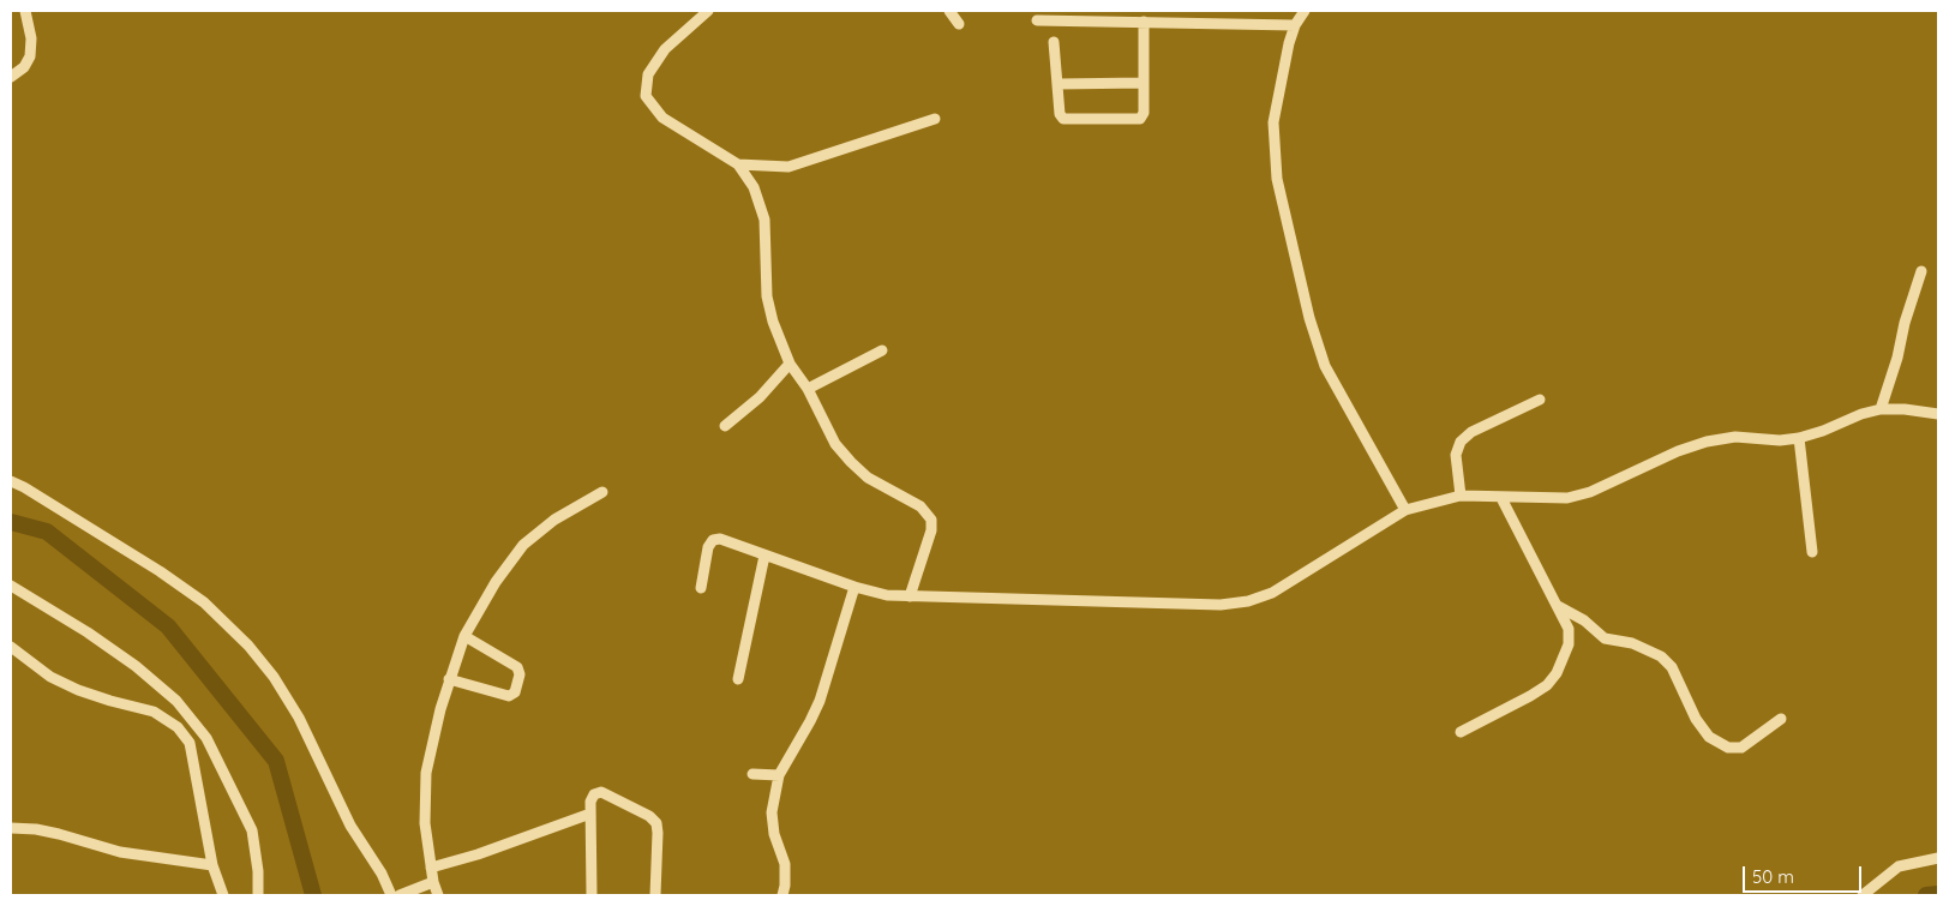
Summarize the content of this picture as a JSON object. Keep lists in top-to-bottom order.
{
  "scale_bar": "50 m"
}
